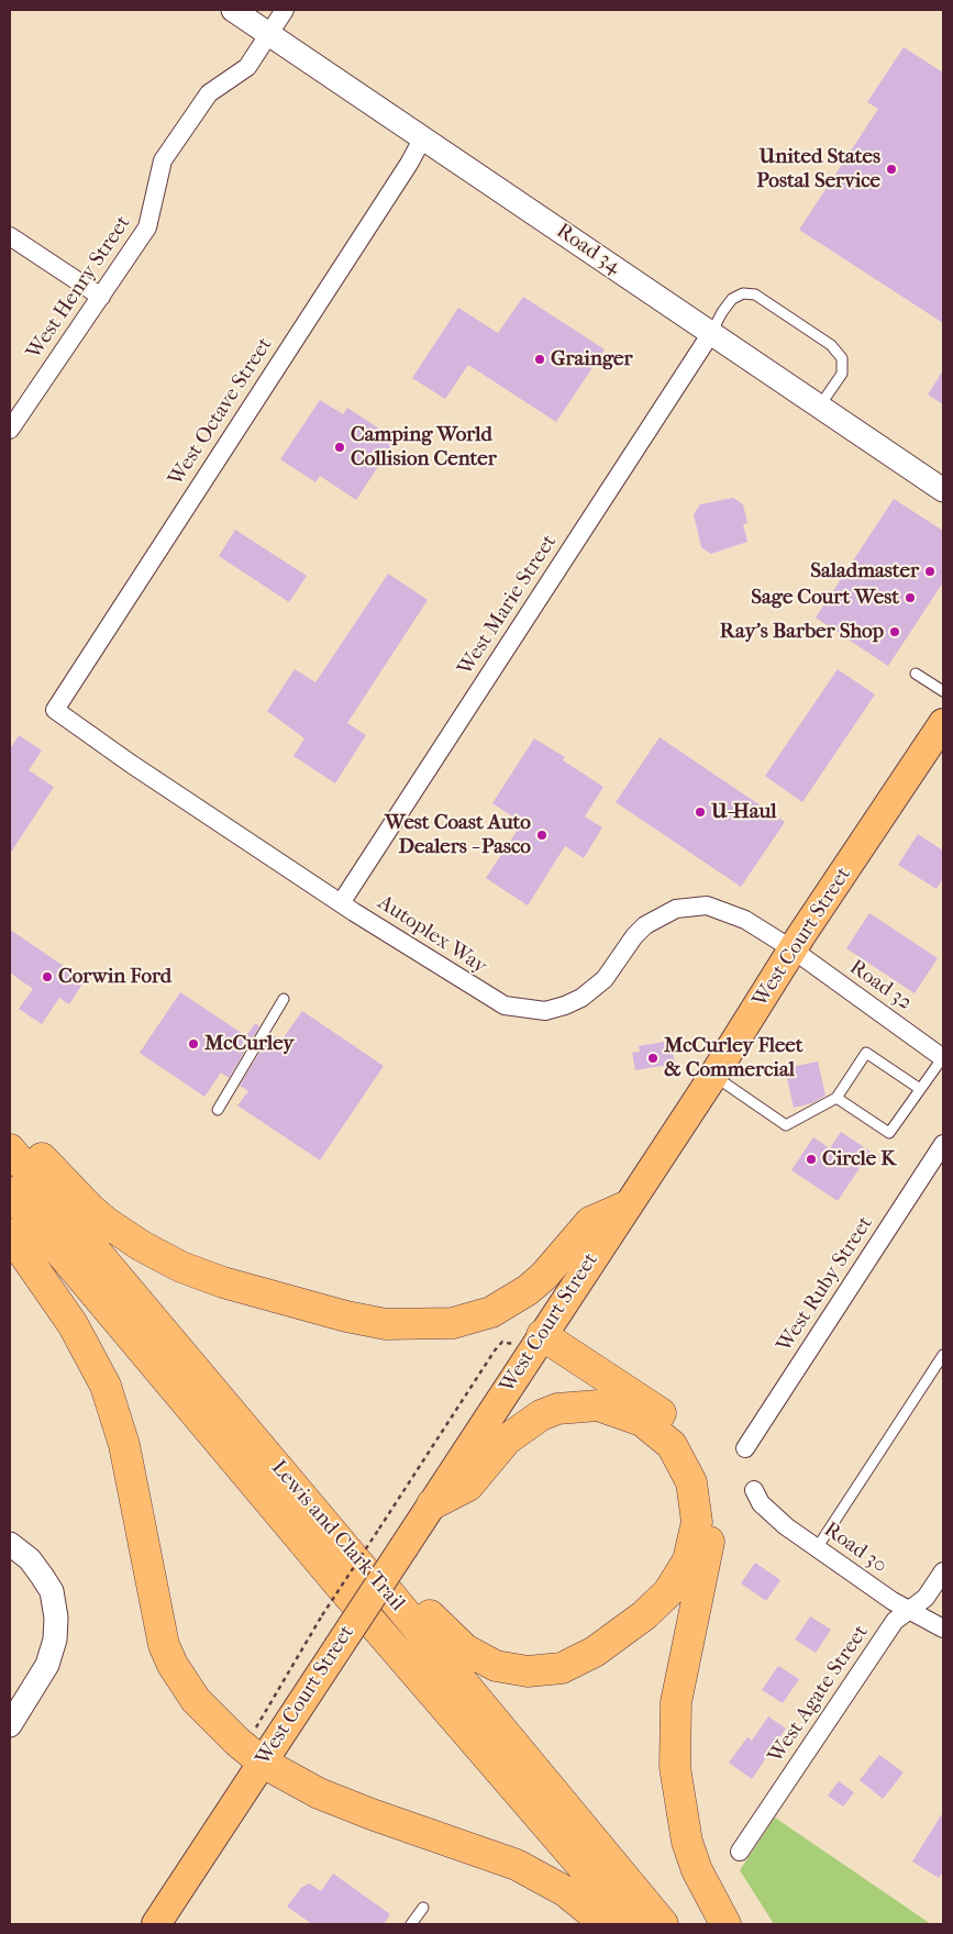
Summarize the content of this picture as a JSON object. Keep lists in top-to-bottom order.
{
  "streets": {
    "highway": ["Lewis and Clark Trail"],
    "main road": ["West Court Street"],
    "street": [
      "Road 34",
      "West Henry Street",
      "West Octave Street",
      "West Marie Street",
      "Autoplex Way",
      "Road 32",
      "West Ruby Street",
      "Road 30",
      "West Agate Street"
    ]
  },
  "crossings": [
    ["Road 34", "West Henry Street"],
    ["Road 34", "West Octave Street"],
    ["Road 34", "West Marie Street"],
    ["West Octave Street", "Autoplex Way"],
    ["West Marie Street", "Autoplex Way"],
    ["Autoplex Way", "West Court Street"],
    ["Autoplex Way", "Road 32"],
    ["West Court Street", "Road 32"],
    ["Road 30", "West Agate Street"]
  ],
  "places": [
    "United States Postal Service",
    "Grainger",
    "Camping World Collision Center",
    "Saladmaster",
    "Sage Court West",
    "Ray's Barber Shop",
    "U-Haul",
    "West Coast Auto Dealers - Pasco",
    "Corwin Ford",
    "McCurley",
    "McCurley Fleet & Commercial",
    "Circle K"
  ]
}
